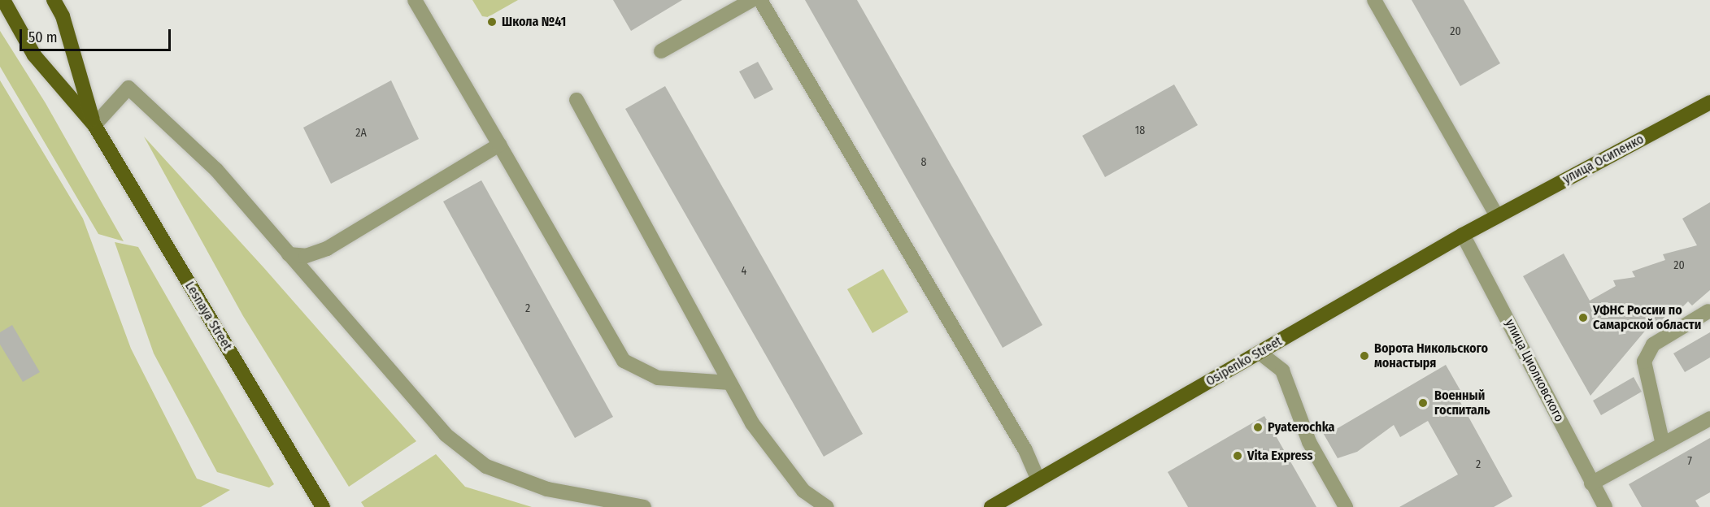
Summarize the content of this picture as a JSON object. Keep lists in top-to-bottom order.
{
  "streets": {
    "main road": ["улица Осипенко", "Lesnaya Street", "Osipenko Street"],
    "street": ["улица Циолковского"]
  },
  "crossings": [
    ["улица Осипенко", "Osipenko Street"],
    ["Osipenko Street", "улица Циолковского"]
  ],
  "places": [
    "Школа №41",
    "УФНС России по Самарской области",
    "Ворота Никольского монастыря",
    "Военный госпиталь",
    "Pyaterochka",
    "Vita Express"
  ],
  "house_numbers": [
    "20",
    "18",
    "2А",
    "8",
    "20",
    "4",
    "2",
    "7",
    "2"
  ],
  "scale_bar": "50 m"
}
